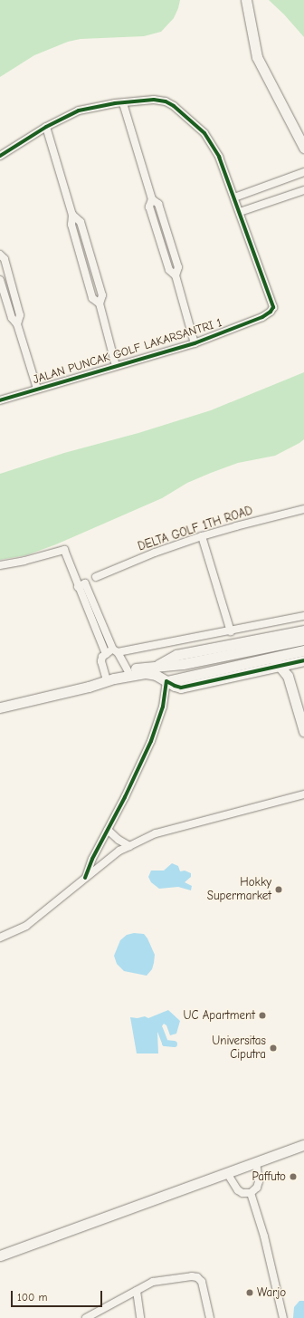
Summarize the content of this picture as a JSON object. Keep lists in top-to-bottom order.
{
  "streets": {
    "street": ["JALAN PUNCAK GOLF LAKARSANTRI 1", "DELTA GOLF 1TH ROAD"]
  },
  "places": [
    "Hokky Supermarket",
    "UC Apartment",
    "Universitas Ciputra",
    "Paffuto",
    "Warjo"
  ],
  "scale_bar": "100 m"
}
